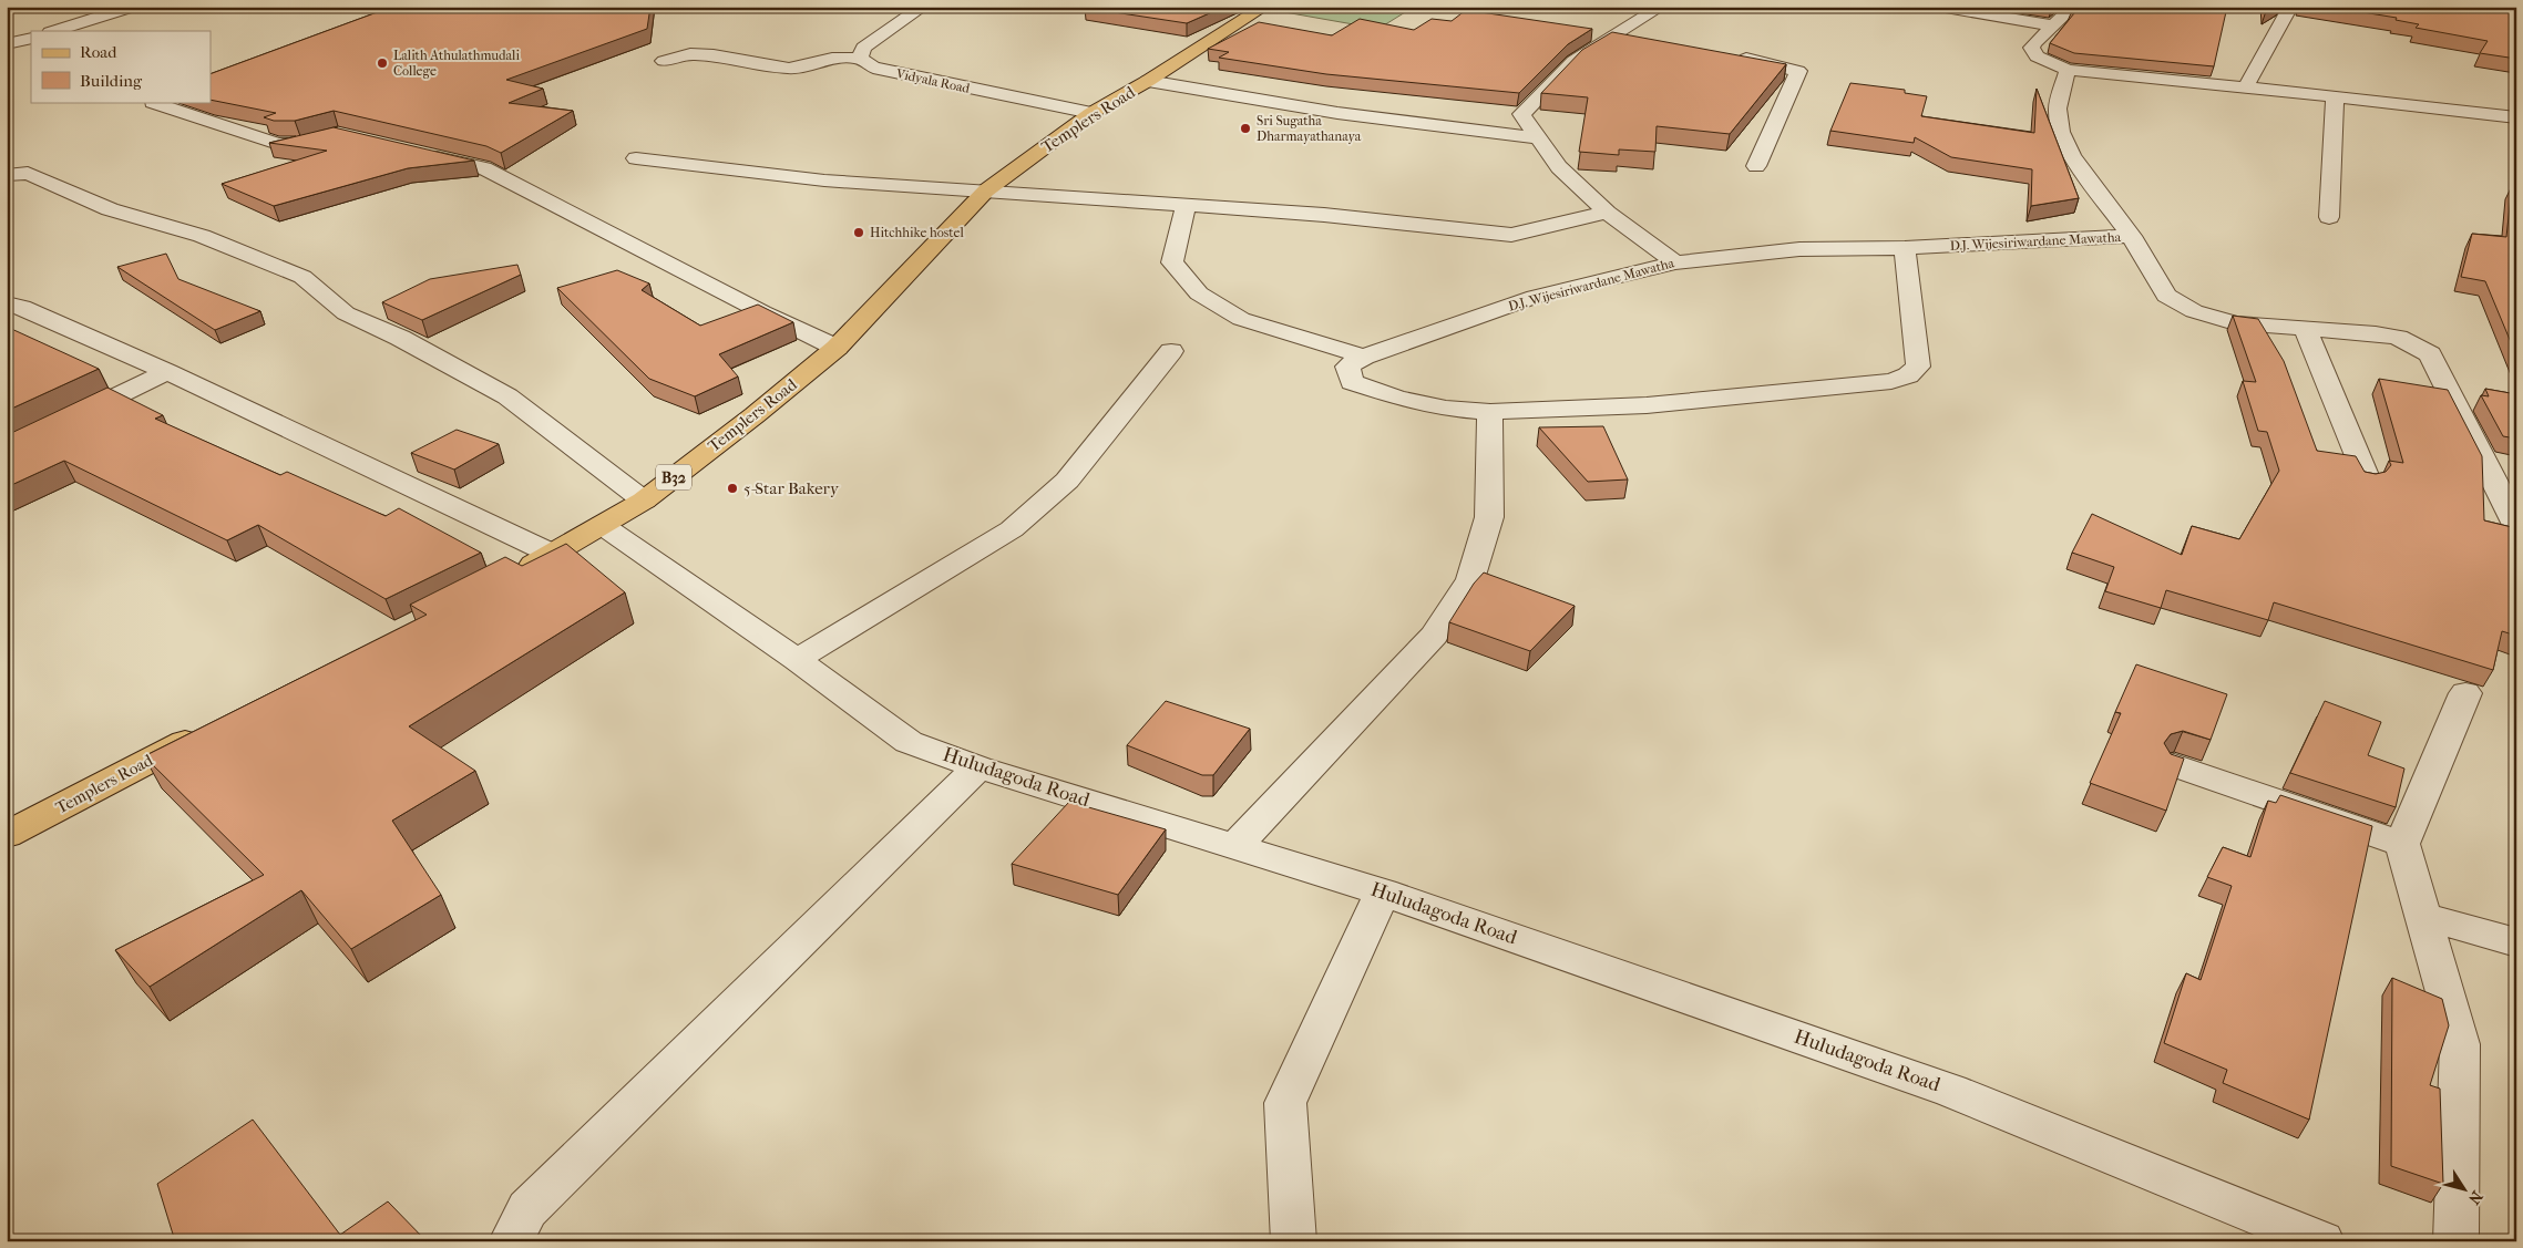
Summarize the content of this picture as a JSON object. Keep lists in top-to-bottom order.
{
  "streets": {
    "main road": ["Templers Road", "B32"],
    "street": ["Vidyala Road", "D.J. Wijesiriwardane Mawatha", "Huludagoda Road"]
  },
  "crossings": [
    ["Vidyala Road", "Templers Road"],
    ["Templers Road", "Huludagoda Road"]
  ],
  "places": [
    "Lalith Athulathmudali College",
    "Sri Sugatha Dharmayathanaya",
    "Hitchhike hostel",
    "5-Star Bakery"
  ],
  "legend": ["Road", "Building"],
  "north": "bottom right"
}
